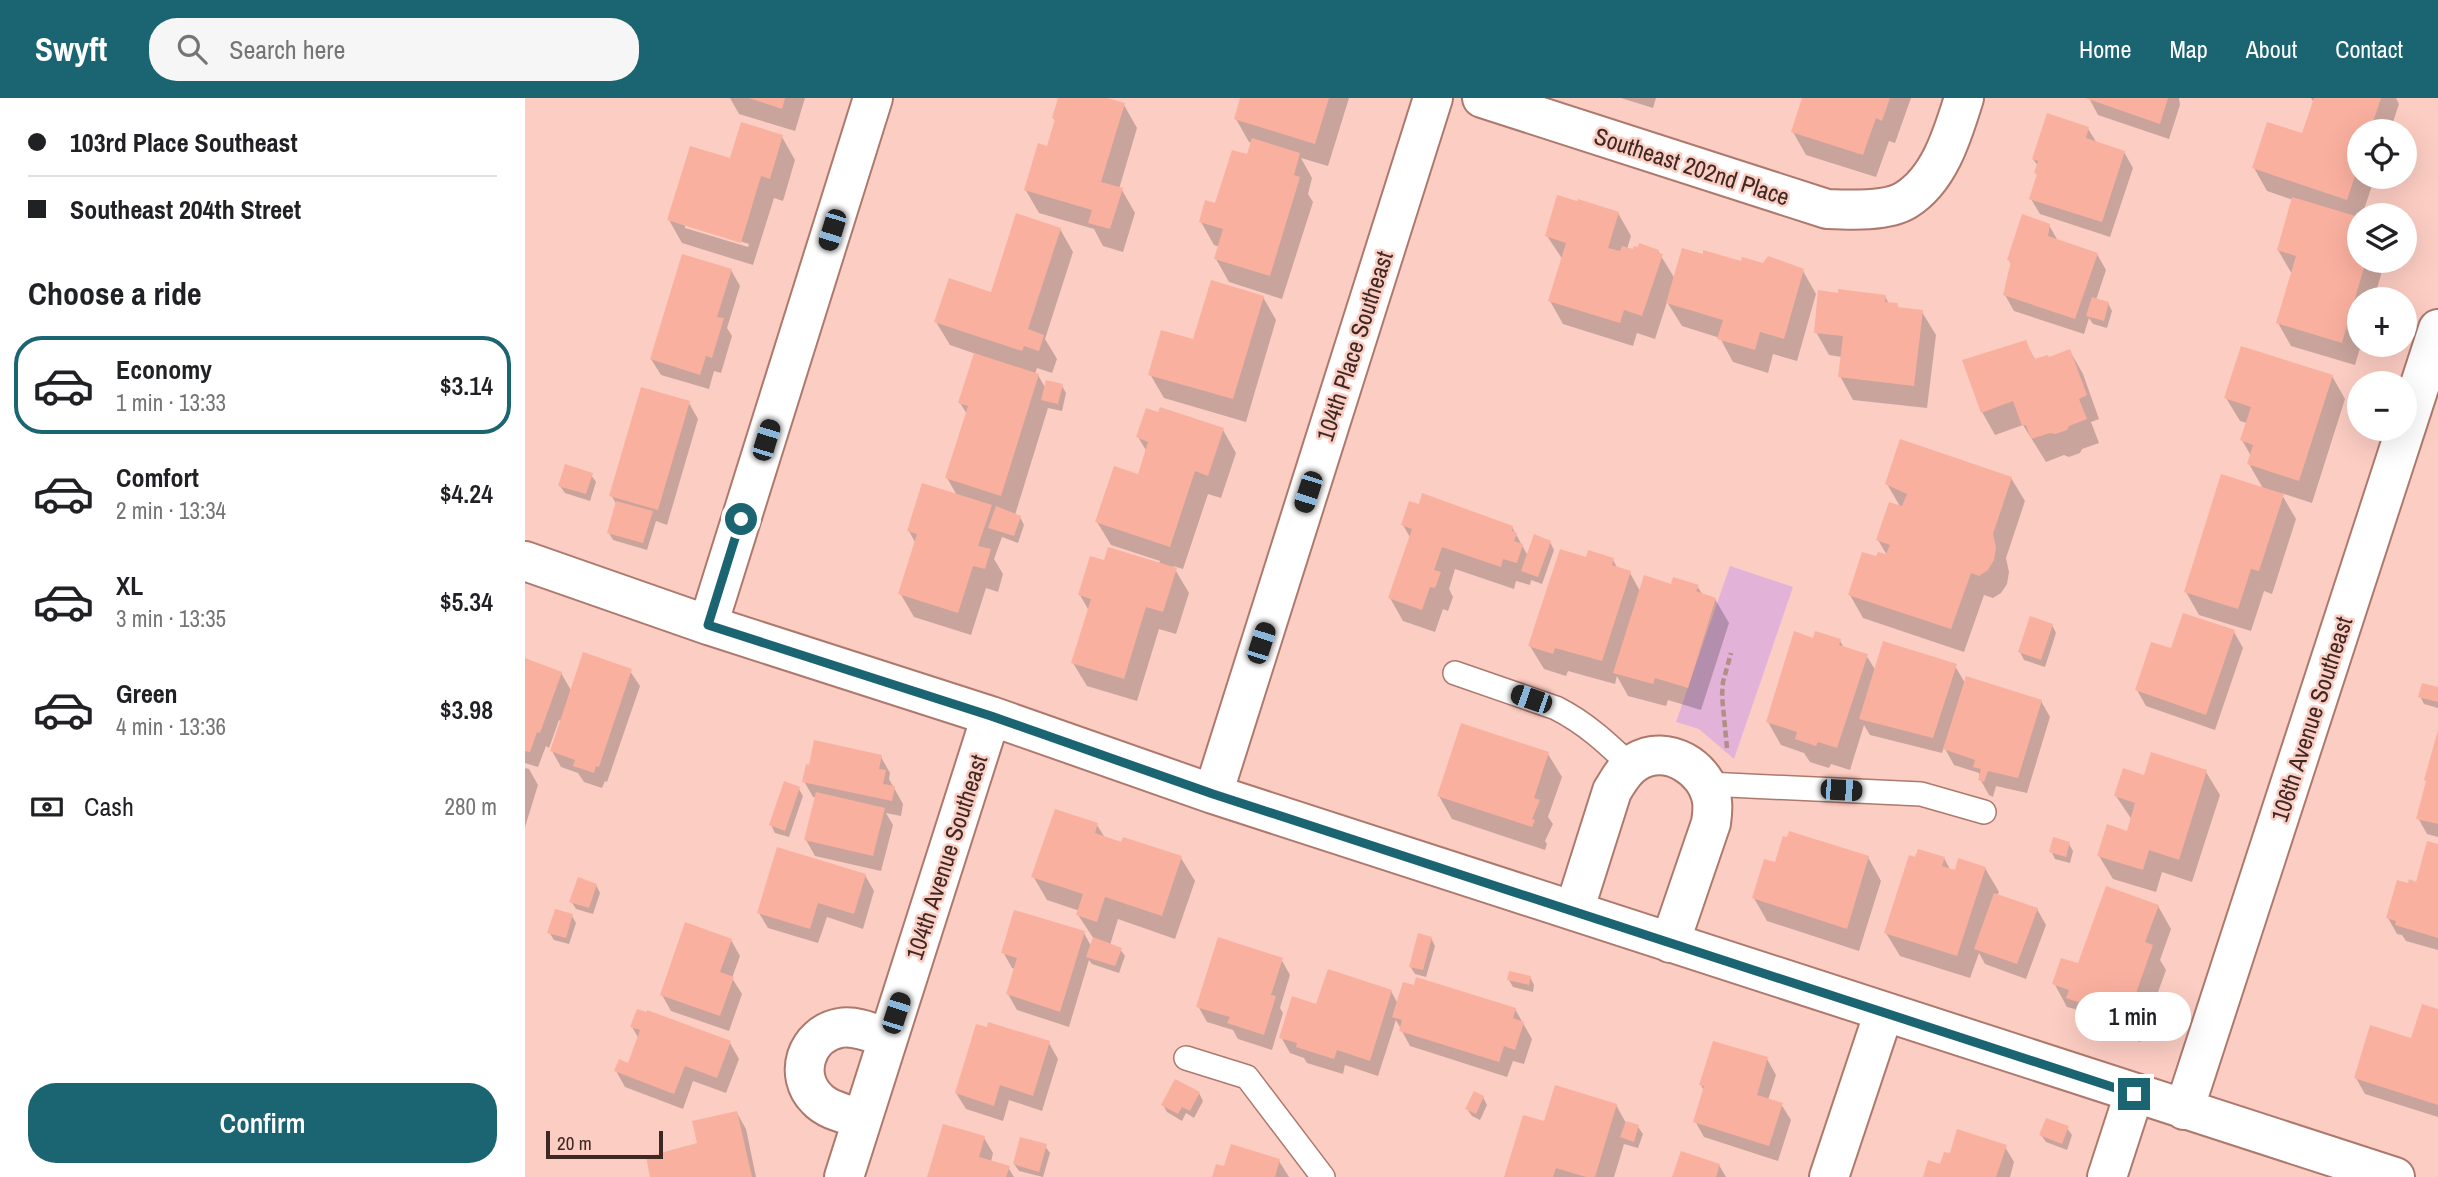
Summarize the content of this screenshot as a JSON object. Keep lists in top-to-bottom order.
{
  "streets": {
    "street": [
      "Southeast 202nd Place",
      "104th Place Southeast",
      "106th Avenue Southeast",
      "104th Avenue Southeast"
    ]
  },
  "scale_bar": "20 m",
  "page": {
    "header": "Swyft",
    "search": "Search here",
    "nav": [
      "Home",
      "Map",
      "About",
      "Contact"
    ],
    "banner": ["103rd Place Southeast", "Southeast 204th Street"],
    "map_buttons": ["+", "−"],
    "heading": "Choose a ride",
    "list": [
      {
        "name": "Economy",
        "note": "1 min · 13:33",
        "value": "$3.14"
      },
      {
        "name": "Comfort",
        "note": "2 min · 13:34",
        "value": "$4.24"
      },
      {
        "name": "XL",
        "note": "3 min · 13:35",
        "value": "$5.34"
      },
      {
        "name": "Green",
        "note": "4 min · 13:36",
        "value": "$3.98"
      }
    ],
    "pay": ["Cash", "280 m"],
    "bubble": "1 min",
    "buttons": "Confirm",
    "scale": "20 m"
  }
}
